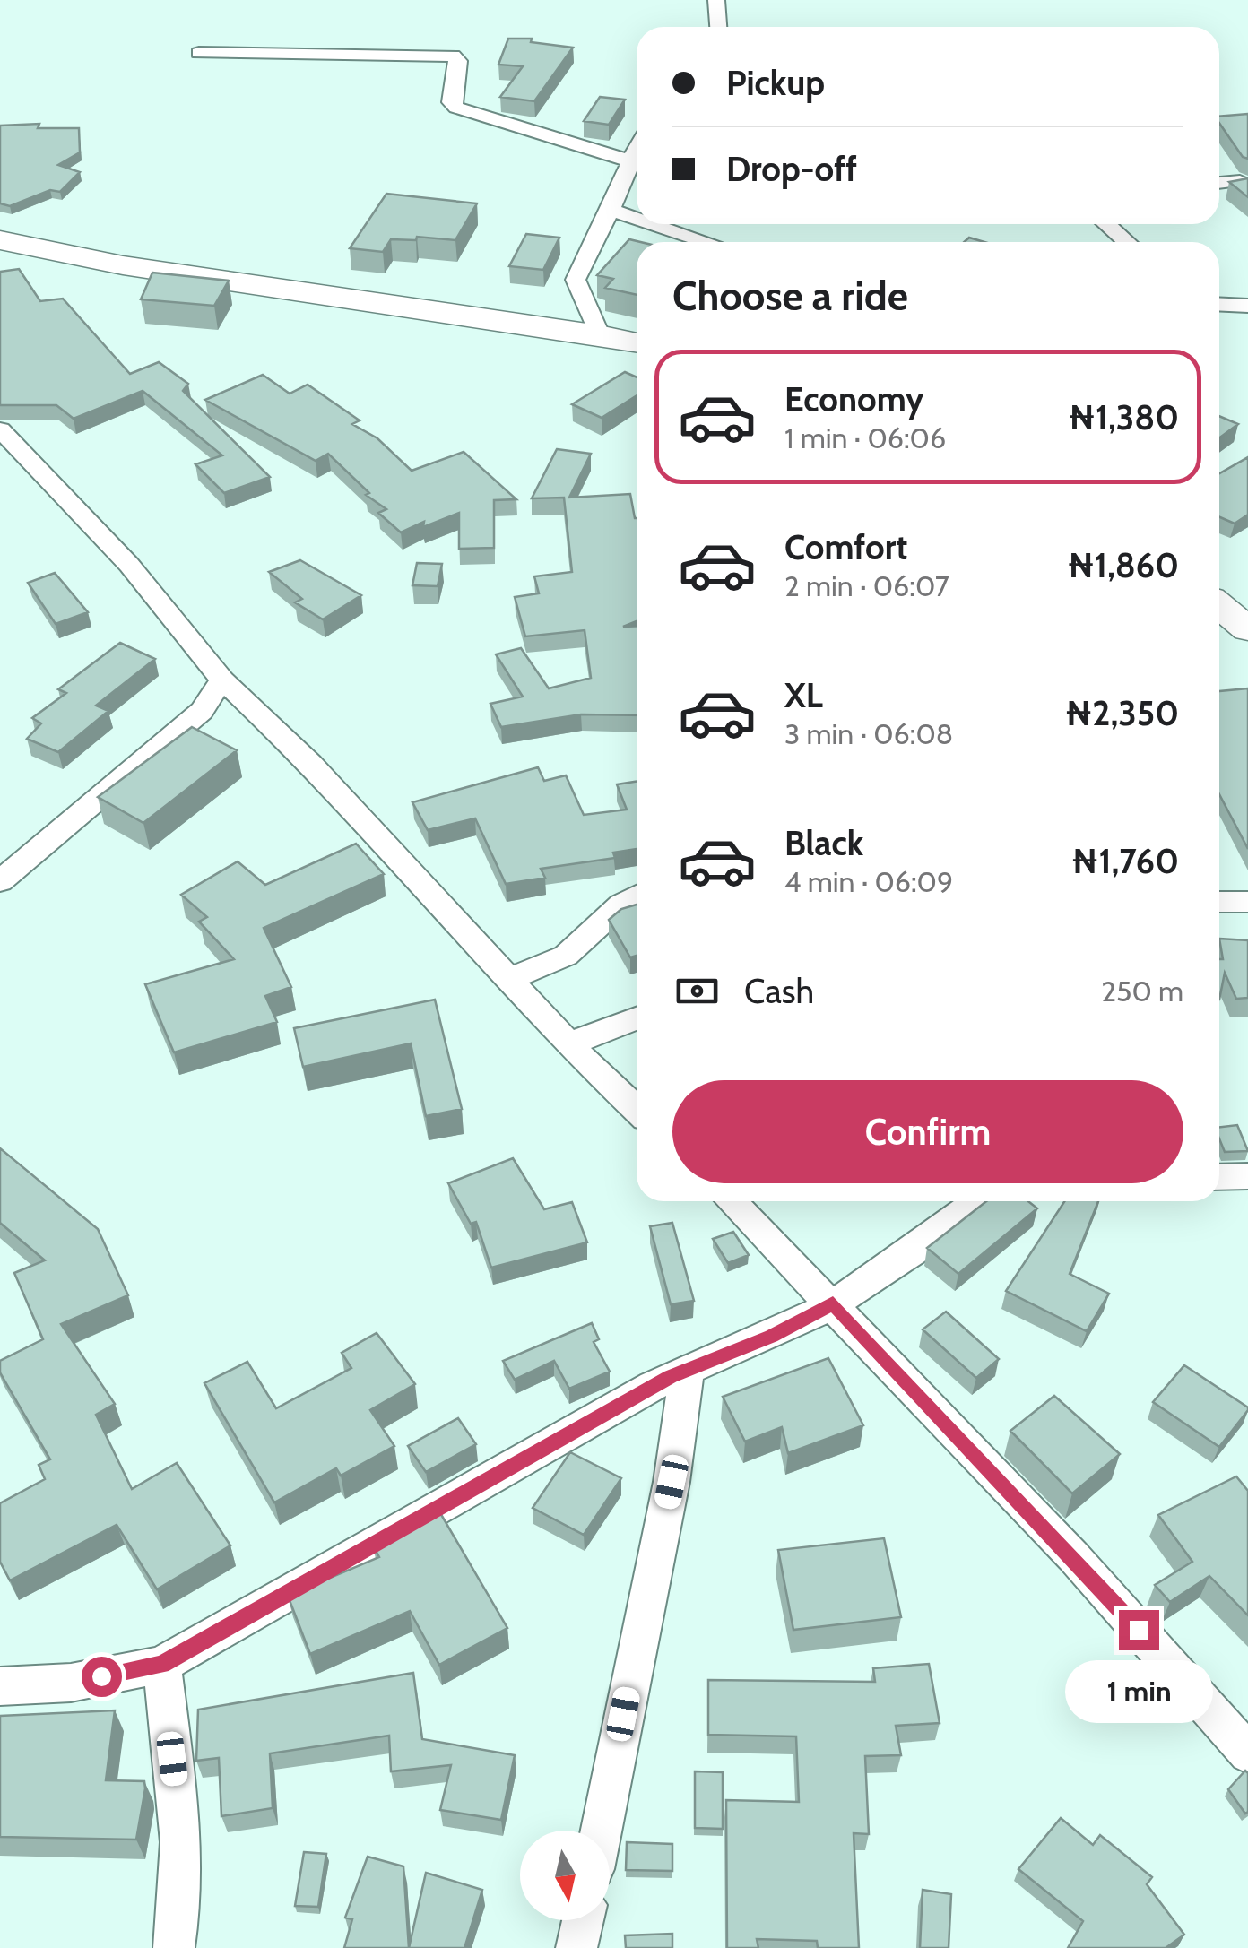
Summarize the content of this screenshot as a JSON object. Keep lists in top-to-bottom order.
{
  "north": "bottom",
  "page": {
    "banner": ["Pickup", "Drop-off"],
    "heading": "Choose a ride",
    "list": [
      {
        "name": "Economy",
        "note": "1 min · 06:06",
        "value": "₦1,380"
      },
      {
        "name": "Comfort",
        "note": "2 min · 06:07",
        "value": "₦1,860"
      },
      {
        "name": "XL",
        "note": "3 min · 06:08",
        "value": "₦2,350"
      },
      {
        "name": "Black",
        "note": "4 min · 06:09",
        "value": "₦1,760"
      }
    ],
    "pay": ["Cash", "250 m"],
    "buttons": "Confirm",
    "bubble": "1 min"
  }
}
